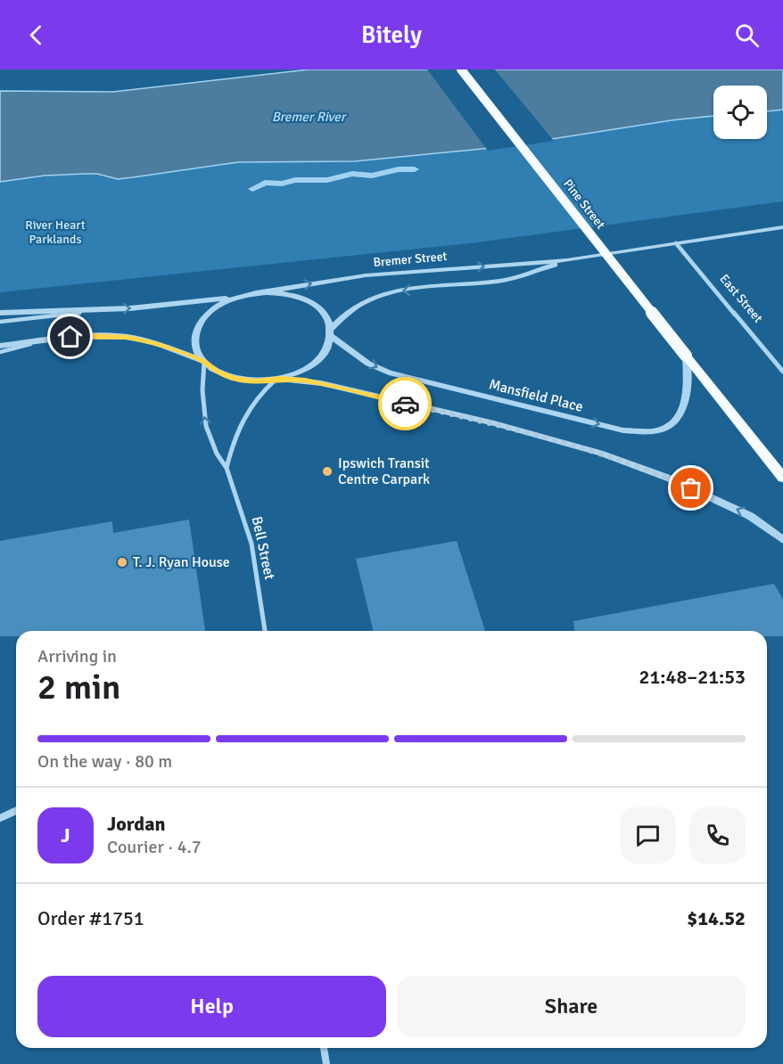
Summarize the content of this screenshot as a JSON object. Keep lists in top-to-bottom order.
{
  "streets": {
    "main road": ["Pine Street"],
    "street": [
      "Bremer Street",
      "East Street",
      "Mansfield Place",
      "Bell Street"
    ]
  },
  "crossings": [
    ["Pine Street", "Mansfield Place"],
    ["Bremer Street", "East Street"],
    ["Bremer Street", "Mansfield Place"],
    ["Bremer Street", "Bell Street"],
    ["Mansfield Place", "Bell Street"]
  ],
  "one_way": ["Bell Street"],
  "water": ["Bremer River"],
  "parks": ["River Heart Parklands"],
  "places": ["Ipswich Transit Centre Carpark", "T. J. Ryan House"],
  "page": {
    "header": "Bitely",
    "heading": ["2 min", "Arriving in", "21:48–21:53"],
    "panel": [
      "Jordan",
      "Courier · 4.7",
      "Order #1751",
      "$14.52"
    ],
    "bar": "On the way · 80 m",
    "round": "J",
    "buttons": ["Help", "Share"]
  }
}
